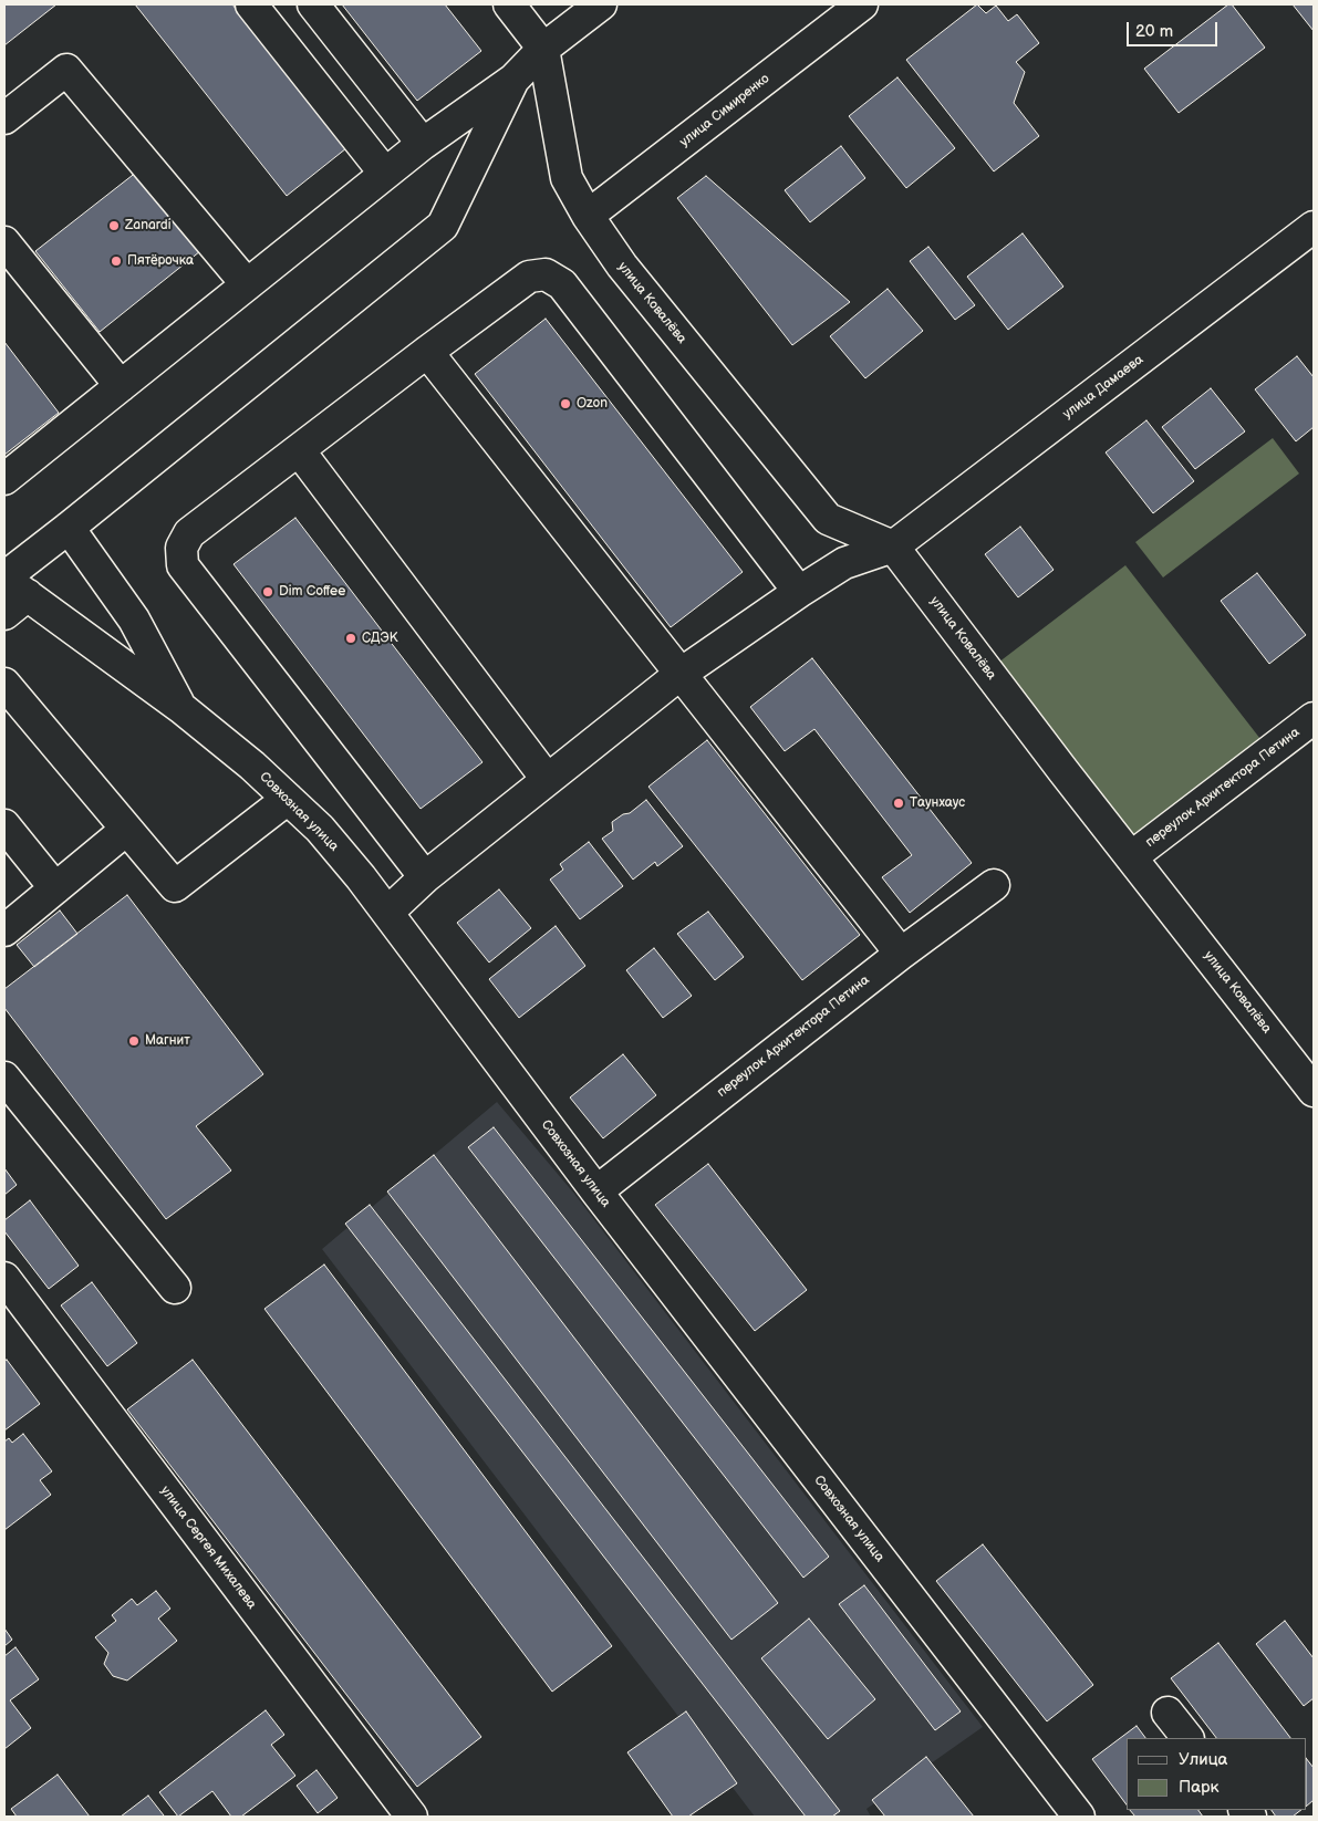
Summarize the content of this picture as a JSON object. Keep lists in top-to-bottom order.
{
  "streets": {
    "street": [
      "улица Симиренко",
      "улица Ковалёва",
      "улица Дамаева",
      "переулок Архитектора Петина",
      "Совхозная улица",
      "улица Сергея Михалева"
    ]
  },
  "crossings": [
    ["улица Симиренко", "улица Ковалёва"],
    ["улица Ковалёва", "улица Дамаева"],
    ["улица Ковалёва", "переулок Архитектора Петина"],
    ["улица Дамаева", "Совхозная улица"],
    ["переулок Архитектора Петина", "Совхозная улица"]
  ],
  "places": [
    "Zanardi",
    "Пятёрочка",
    "Ozon",
    "Dim Coffee",
    "СДЭК",
    "Таунхаус",
    "Магнит"
  ],
  "legend": ["Улица", "Парк"],
  "scale_bar": "20 m"
}
